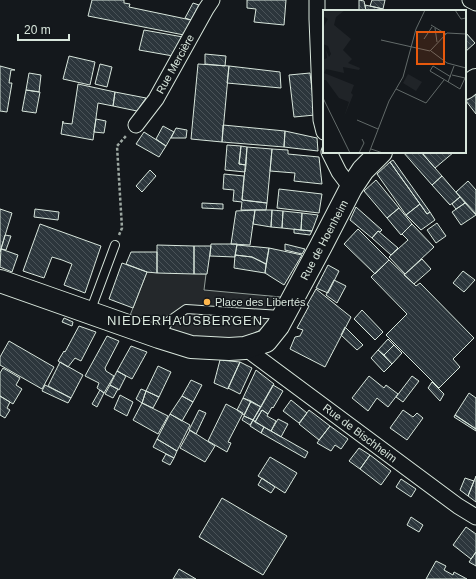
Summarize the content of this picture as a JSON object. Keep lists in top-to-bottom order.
{
  "streets": {
    "street": ["Rue Mercière", "Rue de Hoenheim", "Rue de Bischheim"]
  },
  "crossings": [
    ["Rue de Hoenheim", "Rue de Bischheim"]
  ],
  "districts": ["NIEDERHAUSBERGEN"],
  "places": ["Place des Libertés"],
  "scale_bar": "20 m"
}
